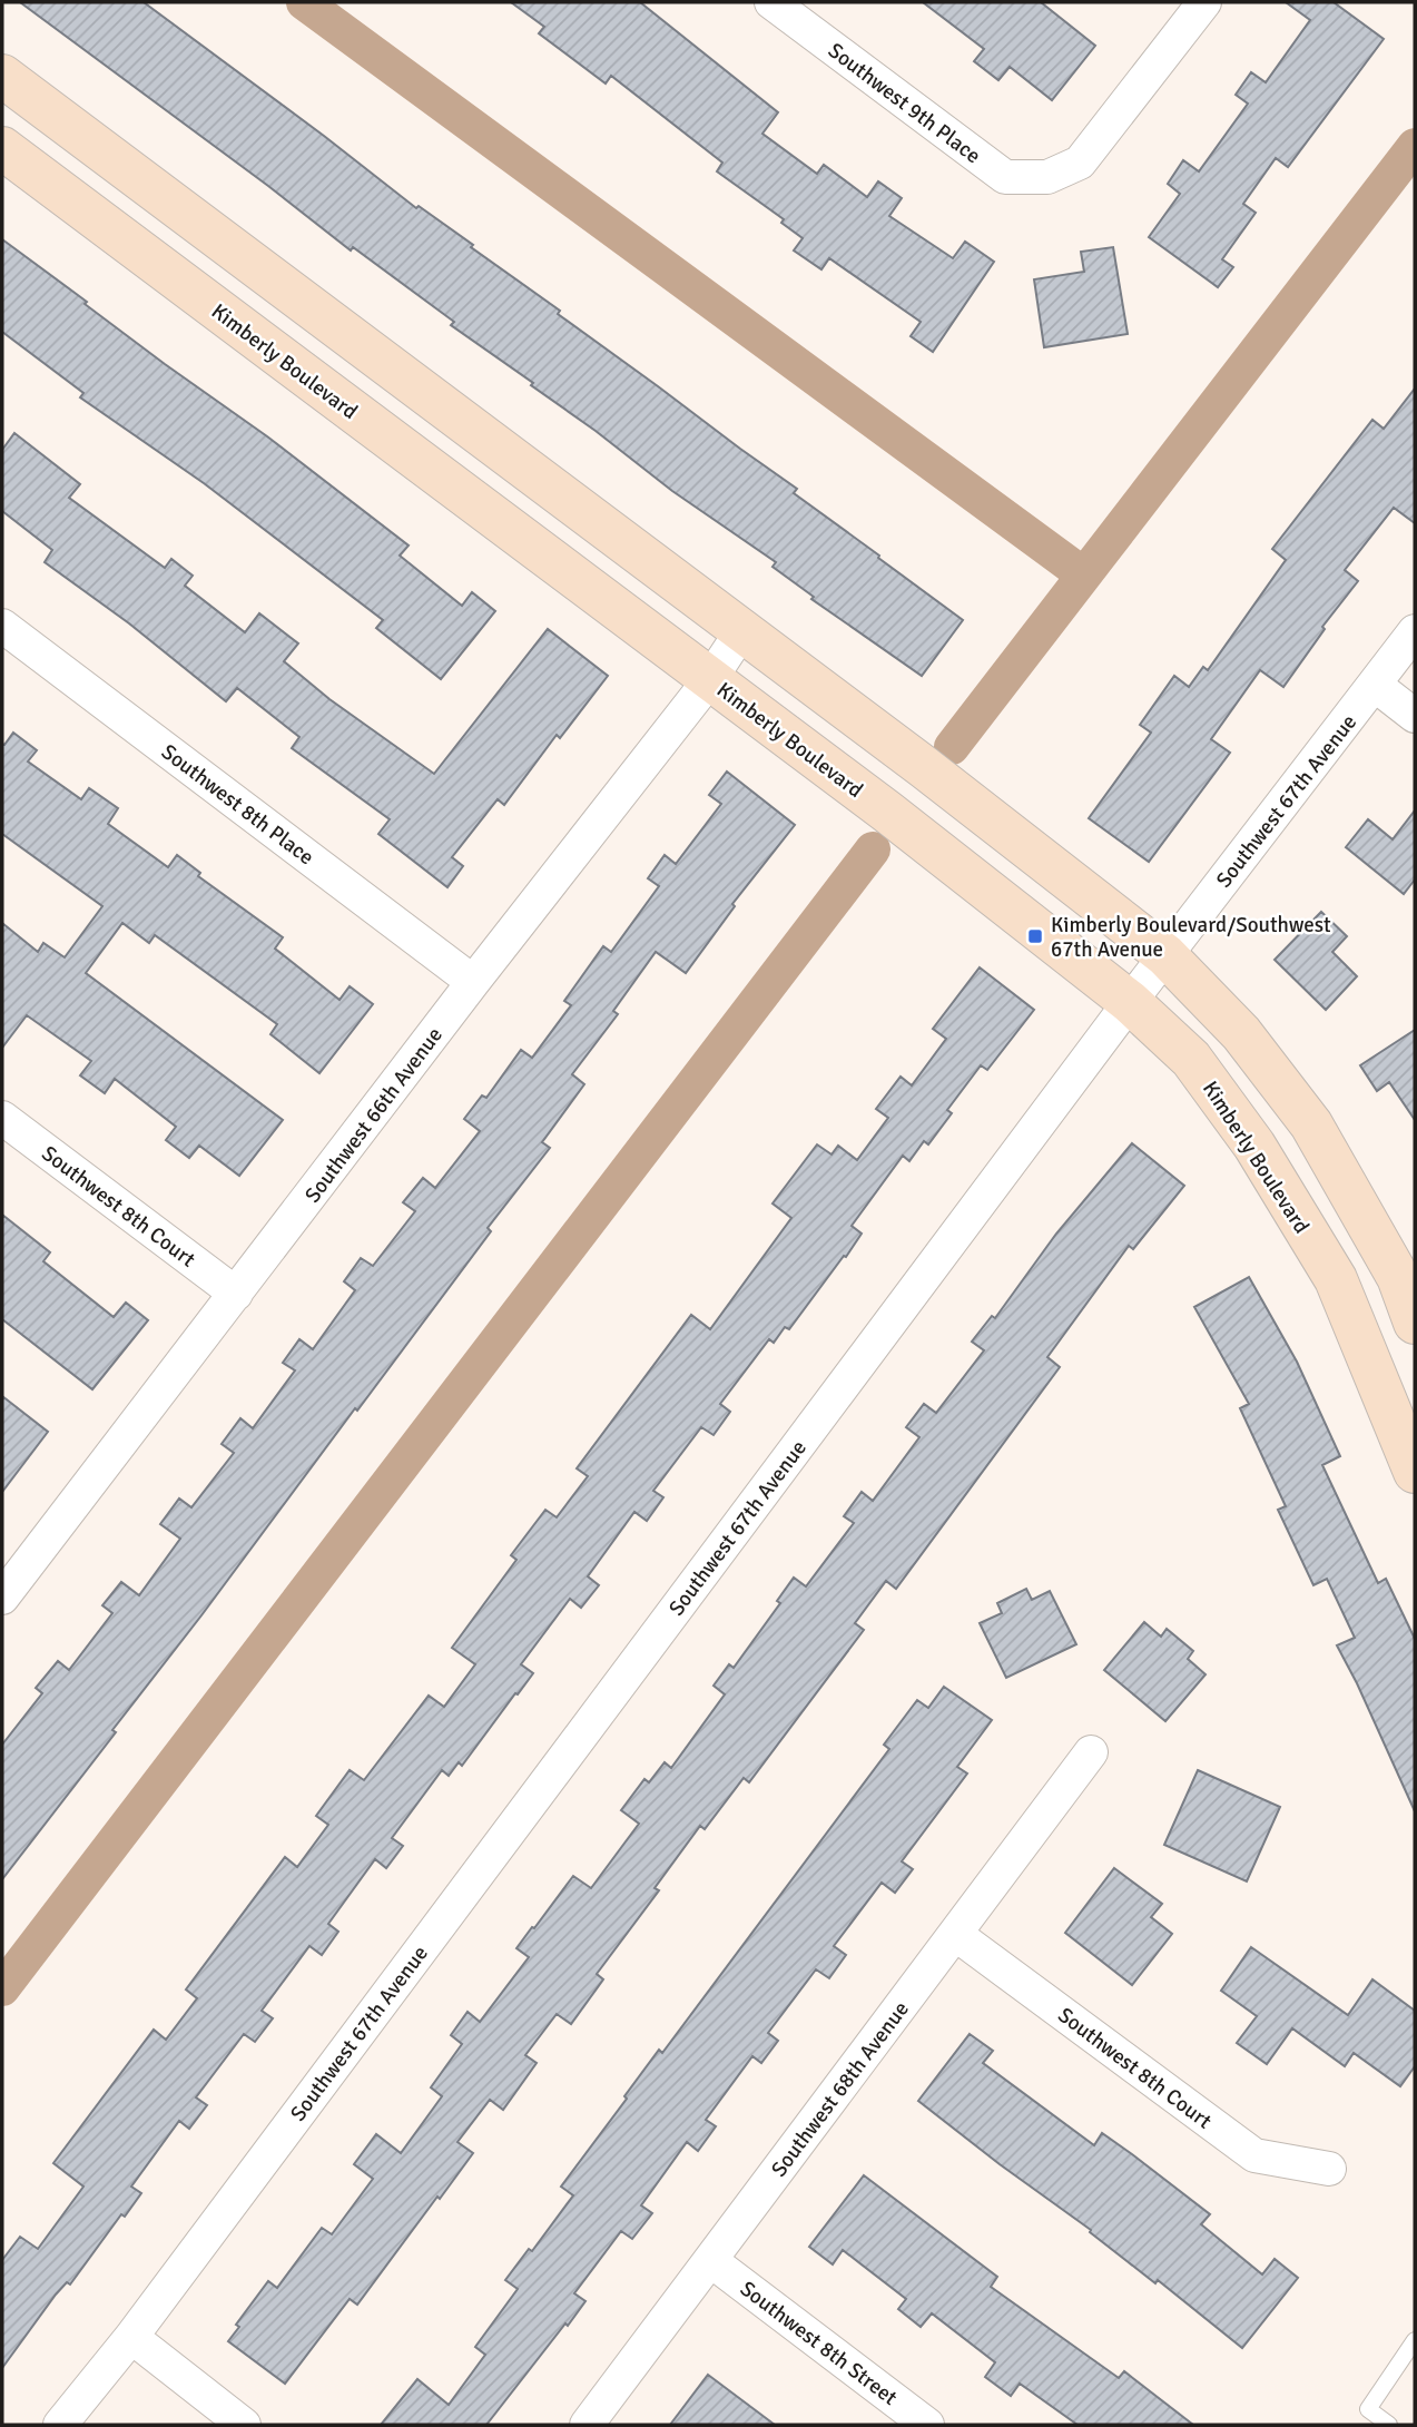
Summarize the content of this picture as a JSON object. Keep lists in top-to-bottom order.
{
  "streets": {
    "street": [
      "Southwest 9th Place",
      "Kimberly Boulevard",
      "Southwest 67th Avenue",
      "Southwest 8th Place",
      "Southwest 66th Avenue",
      "Southwest 8th Court",
      "Southwest 68th Avenue",
      "Southwest 8th Street"
    ]
  },
  "crossings": [
    ["Kimberly Boulevard", "Southwest 67th Avenue"],
    ["Kimberly Boulevard", "Southwest 66th Avenue"],
    ["Southwest 8th Place", "Southwest 66th Avenue"],
    ["Southwest 66th Avenue", "Southwest 8th Court"],
    ["Southwest 8th Court", "Southwest 68th Avenue"],
    ["Southwest 68th Avenue", "Southwest 8th Street"]
  ],
  "places": {
    "transit": ["Kimberly Boulevard/Southwest 67th Avenue"]
  }
}
